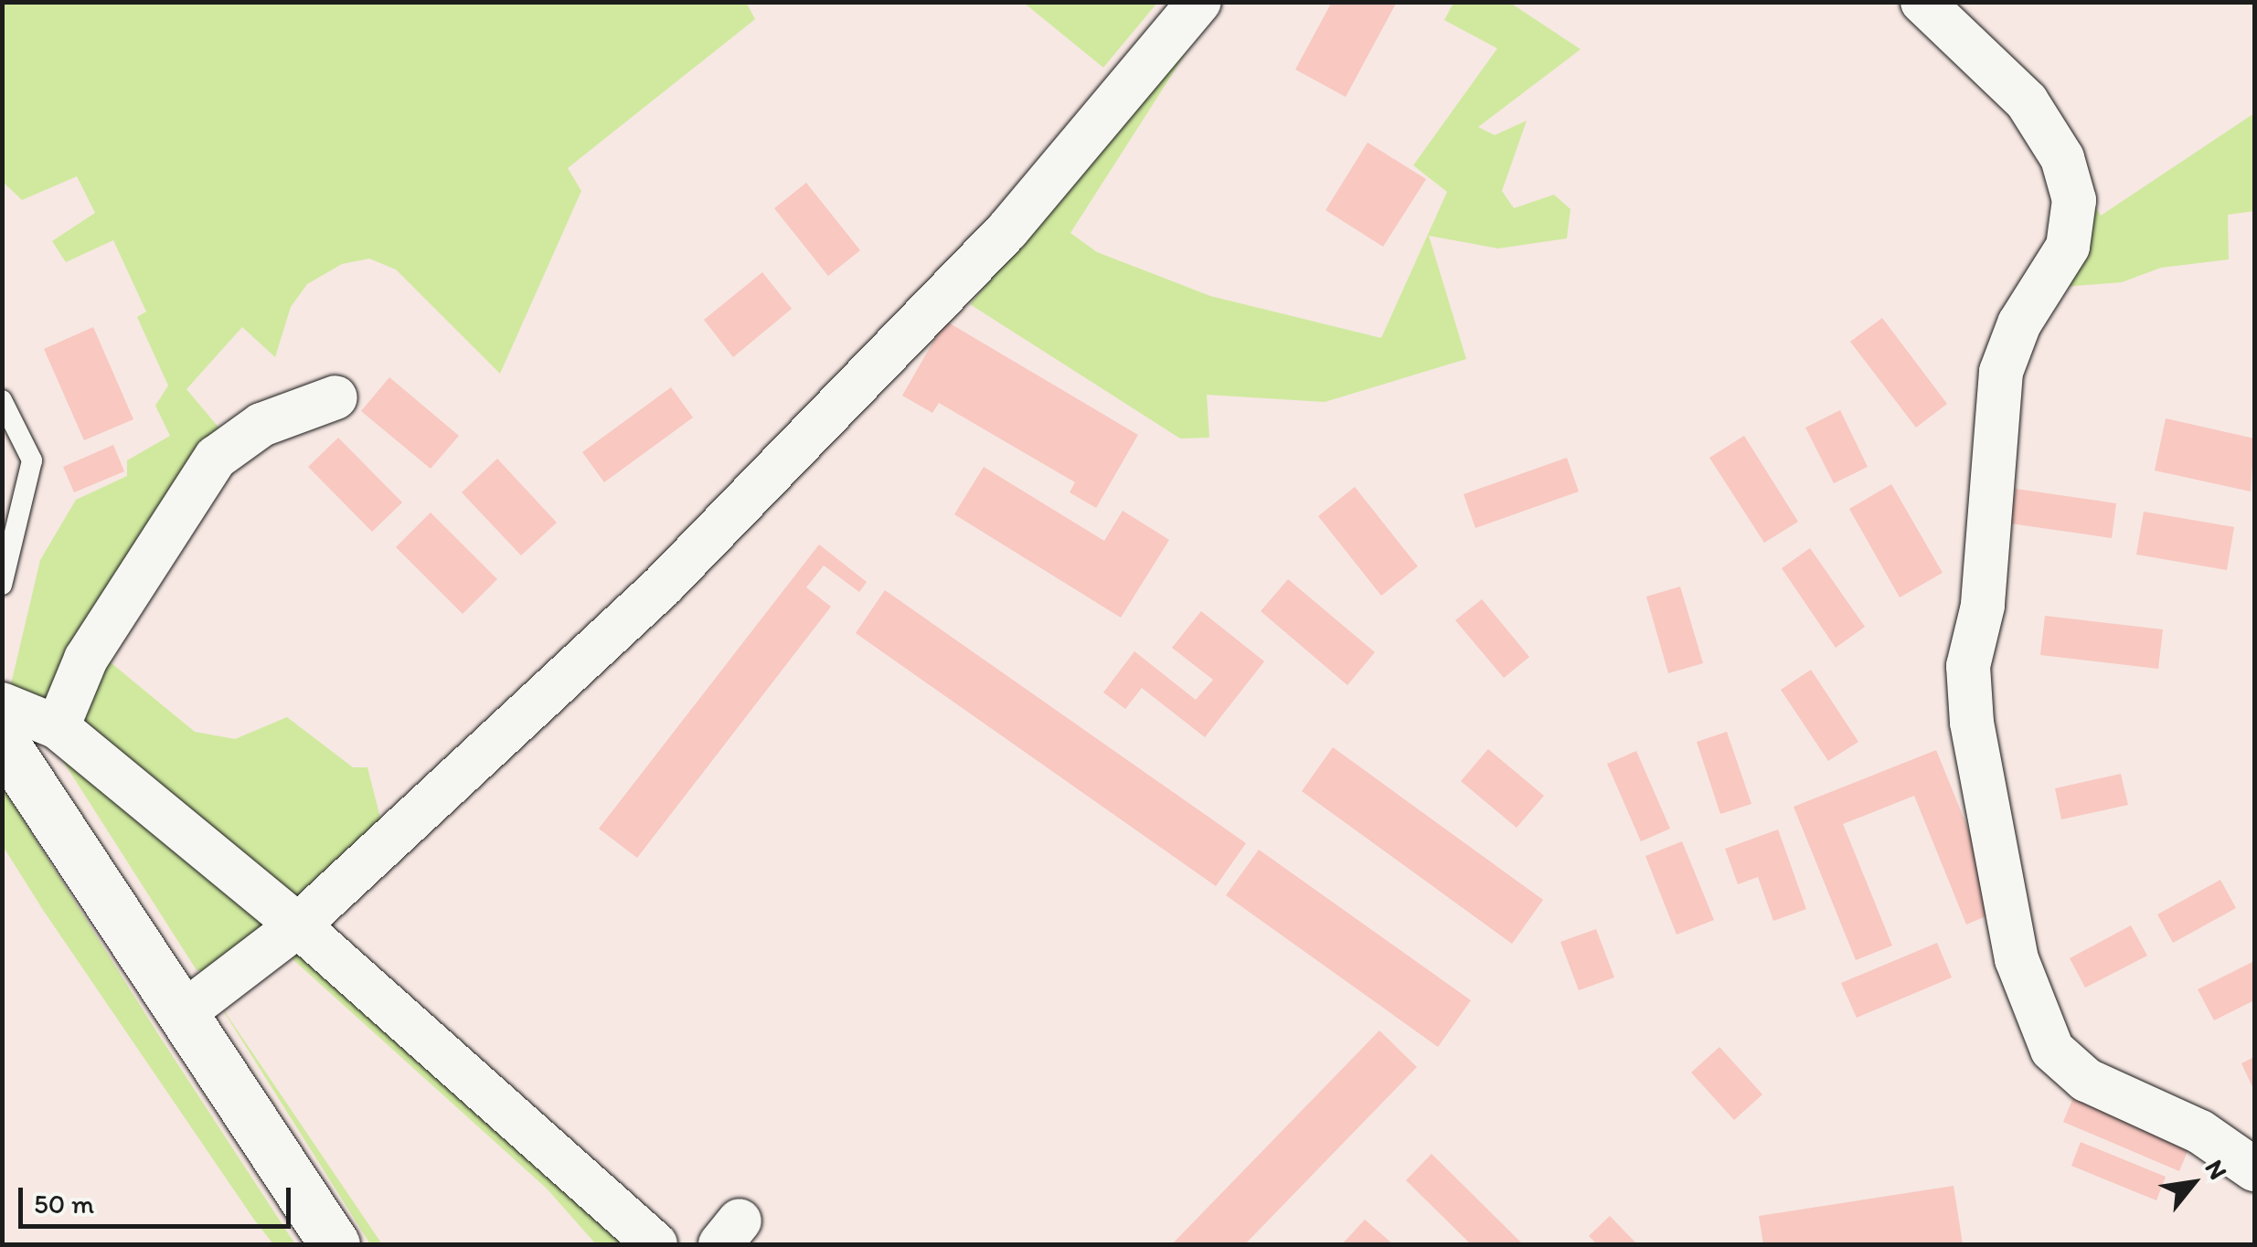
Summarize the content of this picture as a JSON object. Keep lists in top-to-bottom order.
{
  "scale_bar": "50 m",
  "north": "top right"
}
